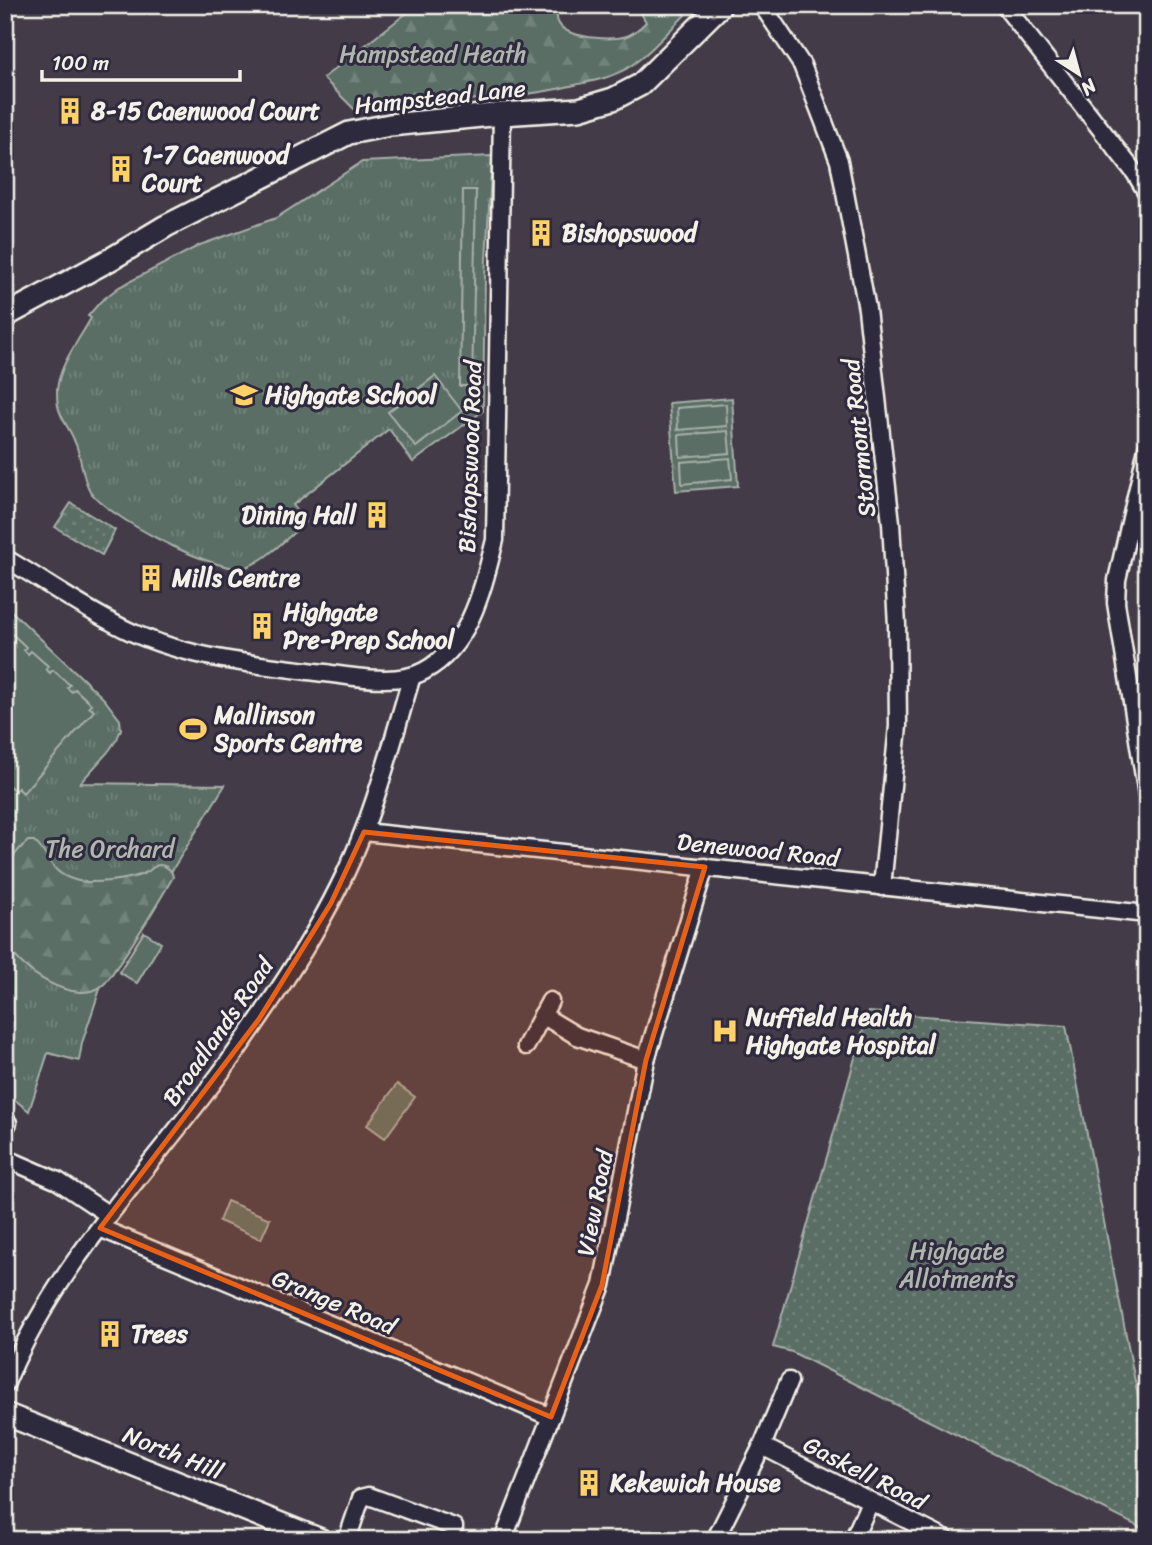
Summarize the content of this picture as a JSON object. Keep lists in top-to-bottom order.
{
  "streets": {
    "main road": ["Hampstead Lane", "North Hill"],
    "street": [
      "Stormont Road",
      "Bishopswood Road",
      "Denewood Road",
      "Broadlands Road",
      "View Road",
      "Grange Road",
      "Gaskell Road"
    ]
  },
  "crossings": [
    ["Hampstead Lane", "Bishopswood Road"],
    ["Stormont Road", "Denewood Road"],
    ["Bishopswood Road", "Broadlands Road"],
    ["Denewood Road", "Broadlands Road"],
    ["Denewood Road", "View Road"],
    ["Broadlands Road", "Grange Road"],
    ["View Road", "Grange Road"]
  ],
  "parks": ["Hampstead Heath", "The Orchard", "Highgate Allotments"],
  "places": {
    "building": [
      "8-15 Caenwood Court",
      "1-7 Caenwood Court",
      "Bishopswood",
      "Dining Hall",
      "Mills Centre",
      "Highgate Pre-Prep School",
      "Trees",
      "Kekewich House"
    ],
    "school or university": ["Highgate School"],
    "sports": ["Mallinson Sports Centre"],
    "hospital": ["Nuffield Health Highgate Hospital"]
  },
  "scale_bar": "100 m",
  "north": "bottom right"
}
